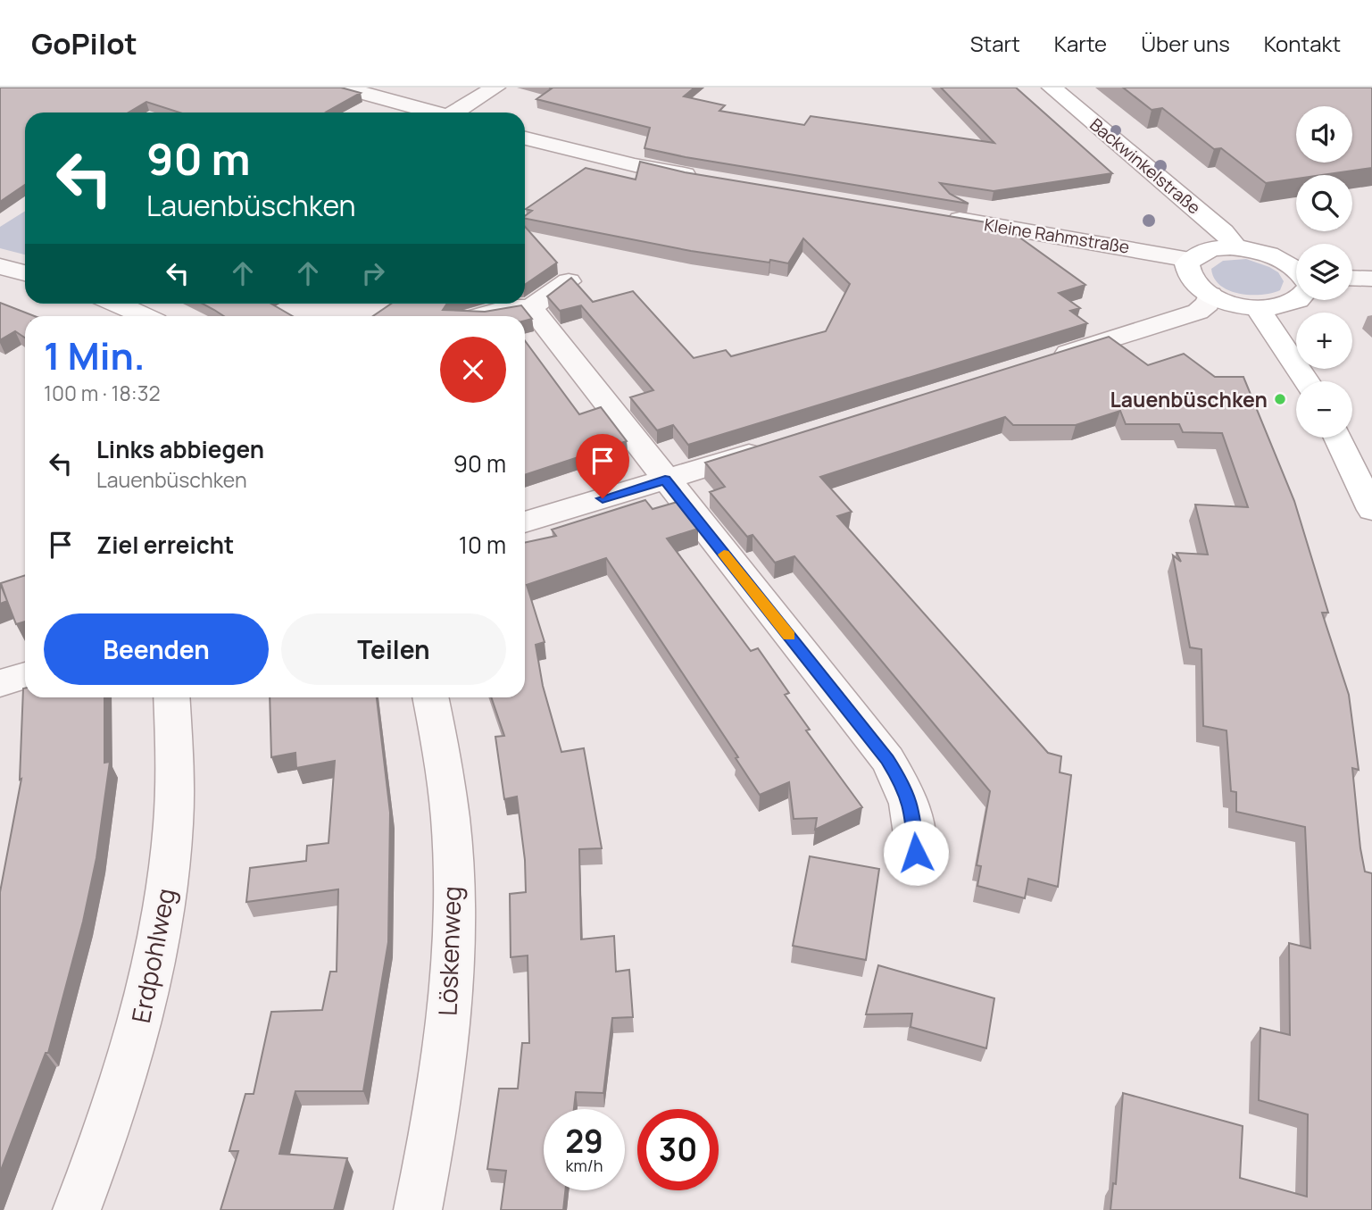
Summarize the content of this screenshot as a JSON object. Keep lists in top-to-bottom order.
{
  "streets": {
    "main road": ["Backwinkelstraße"],
    "street": ["Kleine Rahmstraße", "Löskenweg", "Erdpohlweg"]
  },
  "places": ["Lauenbüschken"],
  "page": {
    "header": "GoPilot",
    "nav": [
      "Start",
      "Karte",
      "Über uns",
      "Kontakt"
    ],
    "map_buttons": ["+", "−"],
    "turn": ["90 m", "Lauenbüschken"],
    "heading": ["1 Min.", "100 m · 18:32"],
    "list": [
      {
        "name": "Links abbiegen",
        "note": "Lauenbüschken",
        "value": "90 m"
      },
      {
        "name": "Ziel erreicht",
        "value": "10 m"
      }
    ],
    "buttons": ["Beenden", "Teilen"],
    "speed": "29 km/h",
    "limit": "30"
  }
}
